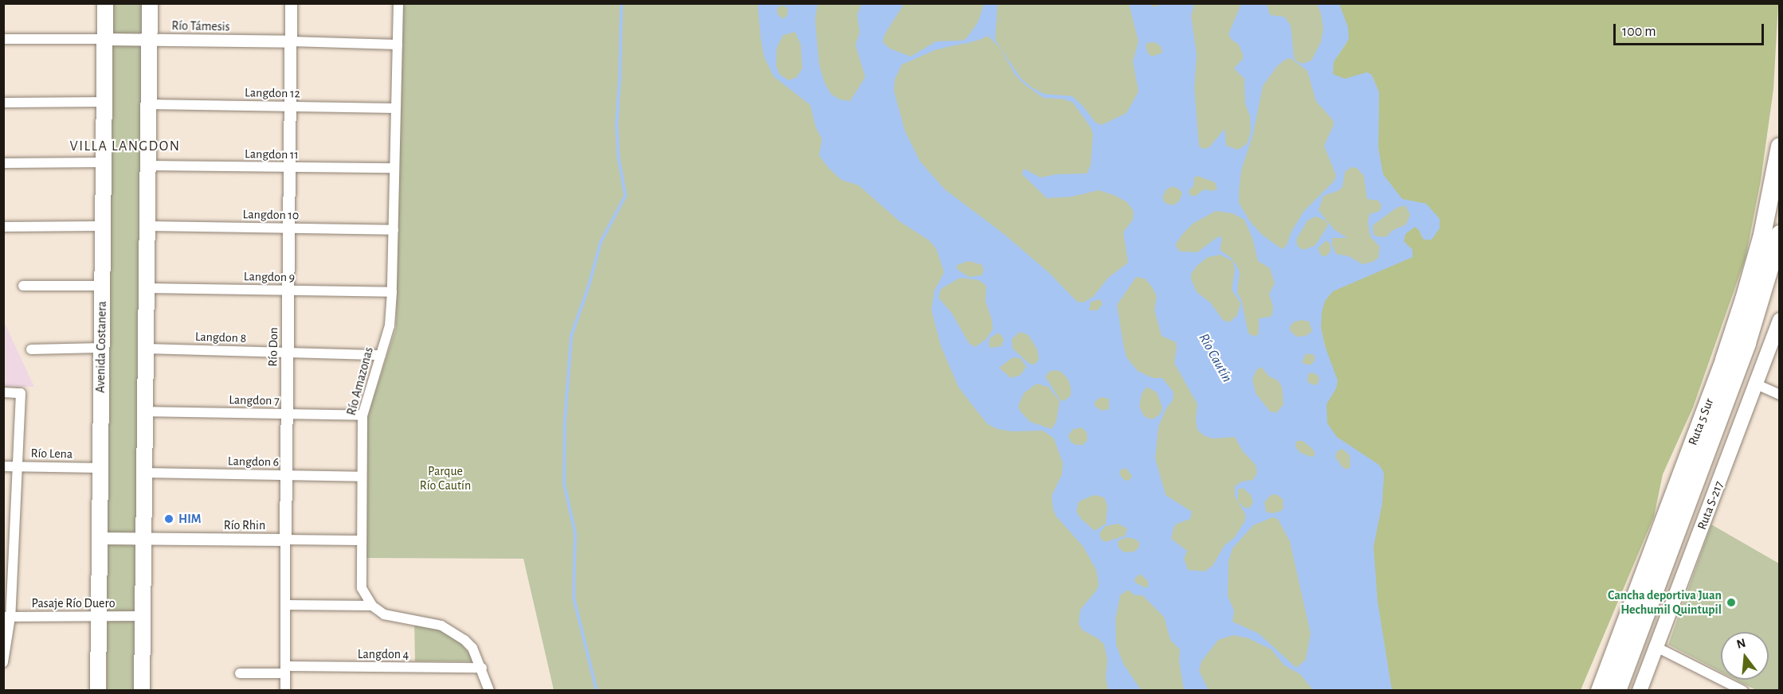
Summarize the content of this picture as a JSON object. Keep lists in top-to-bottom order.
{
  "streets": {
    "highway": ["Ruta 5 Sur"],
    "main road": ["Avenida Costanera", "Ruta S-217"],
    "street": [
      "Río Támesis",
      "Langdon 12",
      "Langdon 11",
      "Langdon 10",
      "Langdon 9",
      "Langdon 8",
      "Río Don",
      "Río Amazonas",
      "Langdon 7",
      "Río Lena",
      "Langdon 6",
      "Río Rhin",
      "Pasaje Río Duero",
      "Langdon 4"
    ]
  },
  "crossings": [
    ["Río Támesis", "Avenida Costanera"],
    ["Río Támesis", "Río Don"],
    ["Río Támesis", "Río Amazonas"],
    ["Langdon 12", "Río Don"],
    ["Langdon 12", "Río Amazonas"],
    ["Langdon 11", "Río Don"],
    ["Langdon 11", "Río Amazonas"],
    ["Langdon 10", "Río Don"],
    ["Langdon 10", "Río Amazonas"],
    ["Langdon 9", "Río Don"],
    ["Langdon 9", "Río Amazonas"],
    ["Langdon 8", "Río Don"],
    ["Langdon 8", "Río Amazonas"],
    ["Avenida Costanera", "Río Lena"],
    ["Avenida Costanera", "Río Rhin"],
    ["Avenida Costanera", "Pasaje Río Duero"],
    ["Río Don", "Langdon 7"],
    ["Río Don", "Langdon 6"],
    ["Río Don", "Río Rhin"],
    ["Río Don", "Langdon 4"],
    ["Río Amazonas", "Langdon 7"],
    ["Río Amazonas", "Langdon 6"],
    ["Río Amazonas", "Río Rhin"]
  ],
  "districts": ["VILLA LANGDON"],
  "water": ["Río Cautín"],
  "parks": ["Parque Río Cautín"],
  "places": ["HIM", "Cancha deportiva Juan Hechumil Quintupil"],
  "scale_bar": "100 m",
  "north": "top"
}
